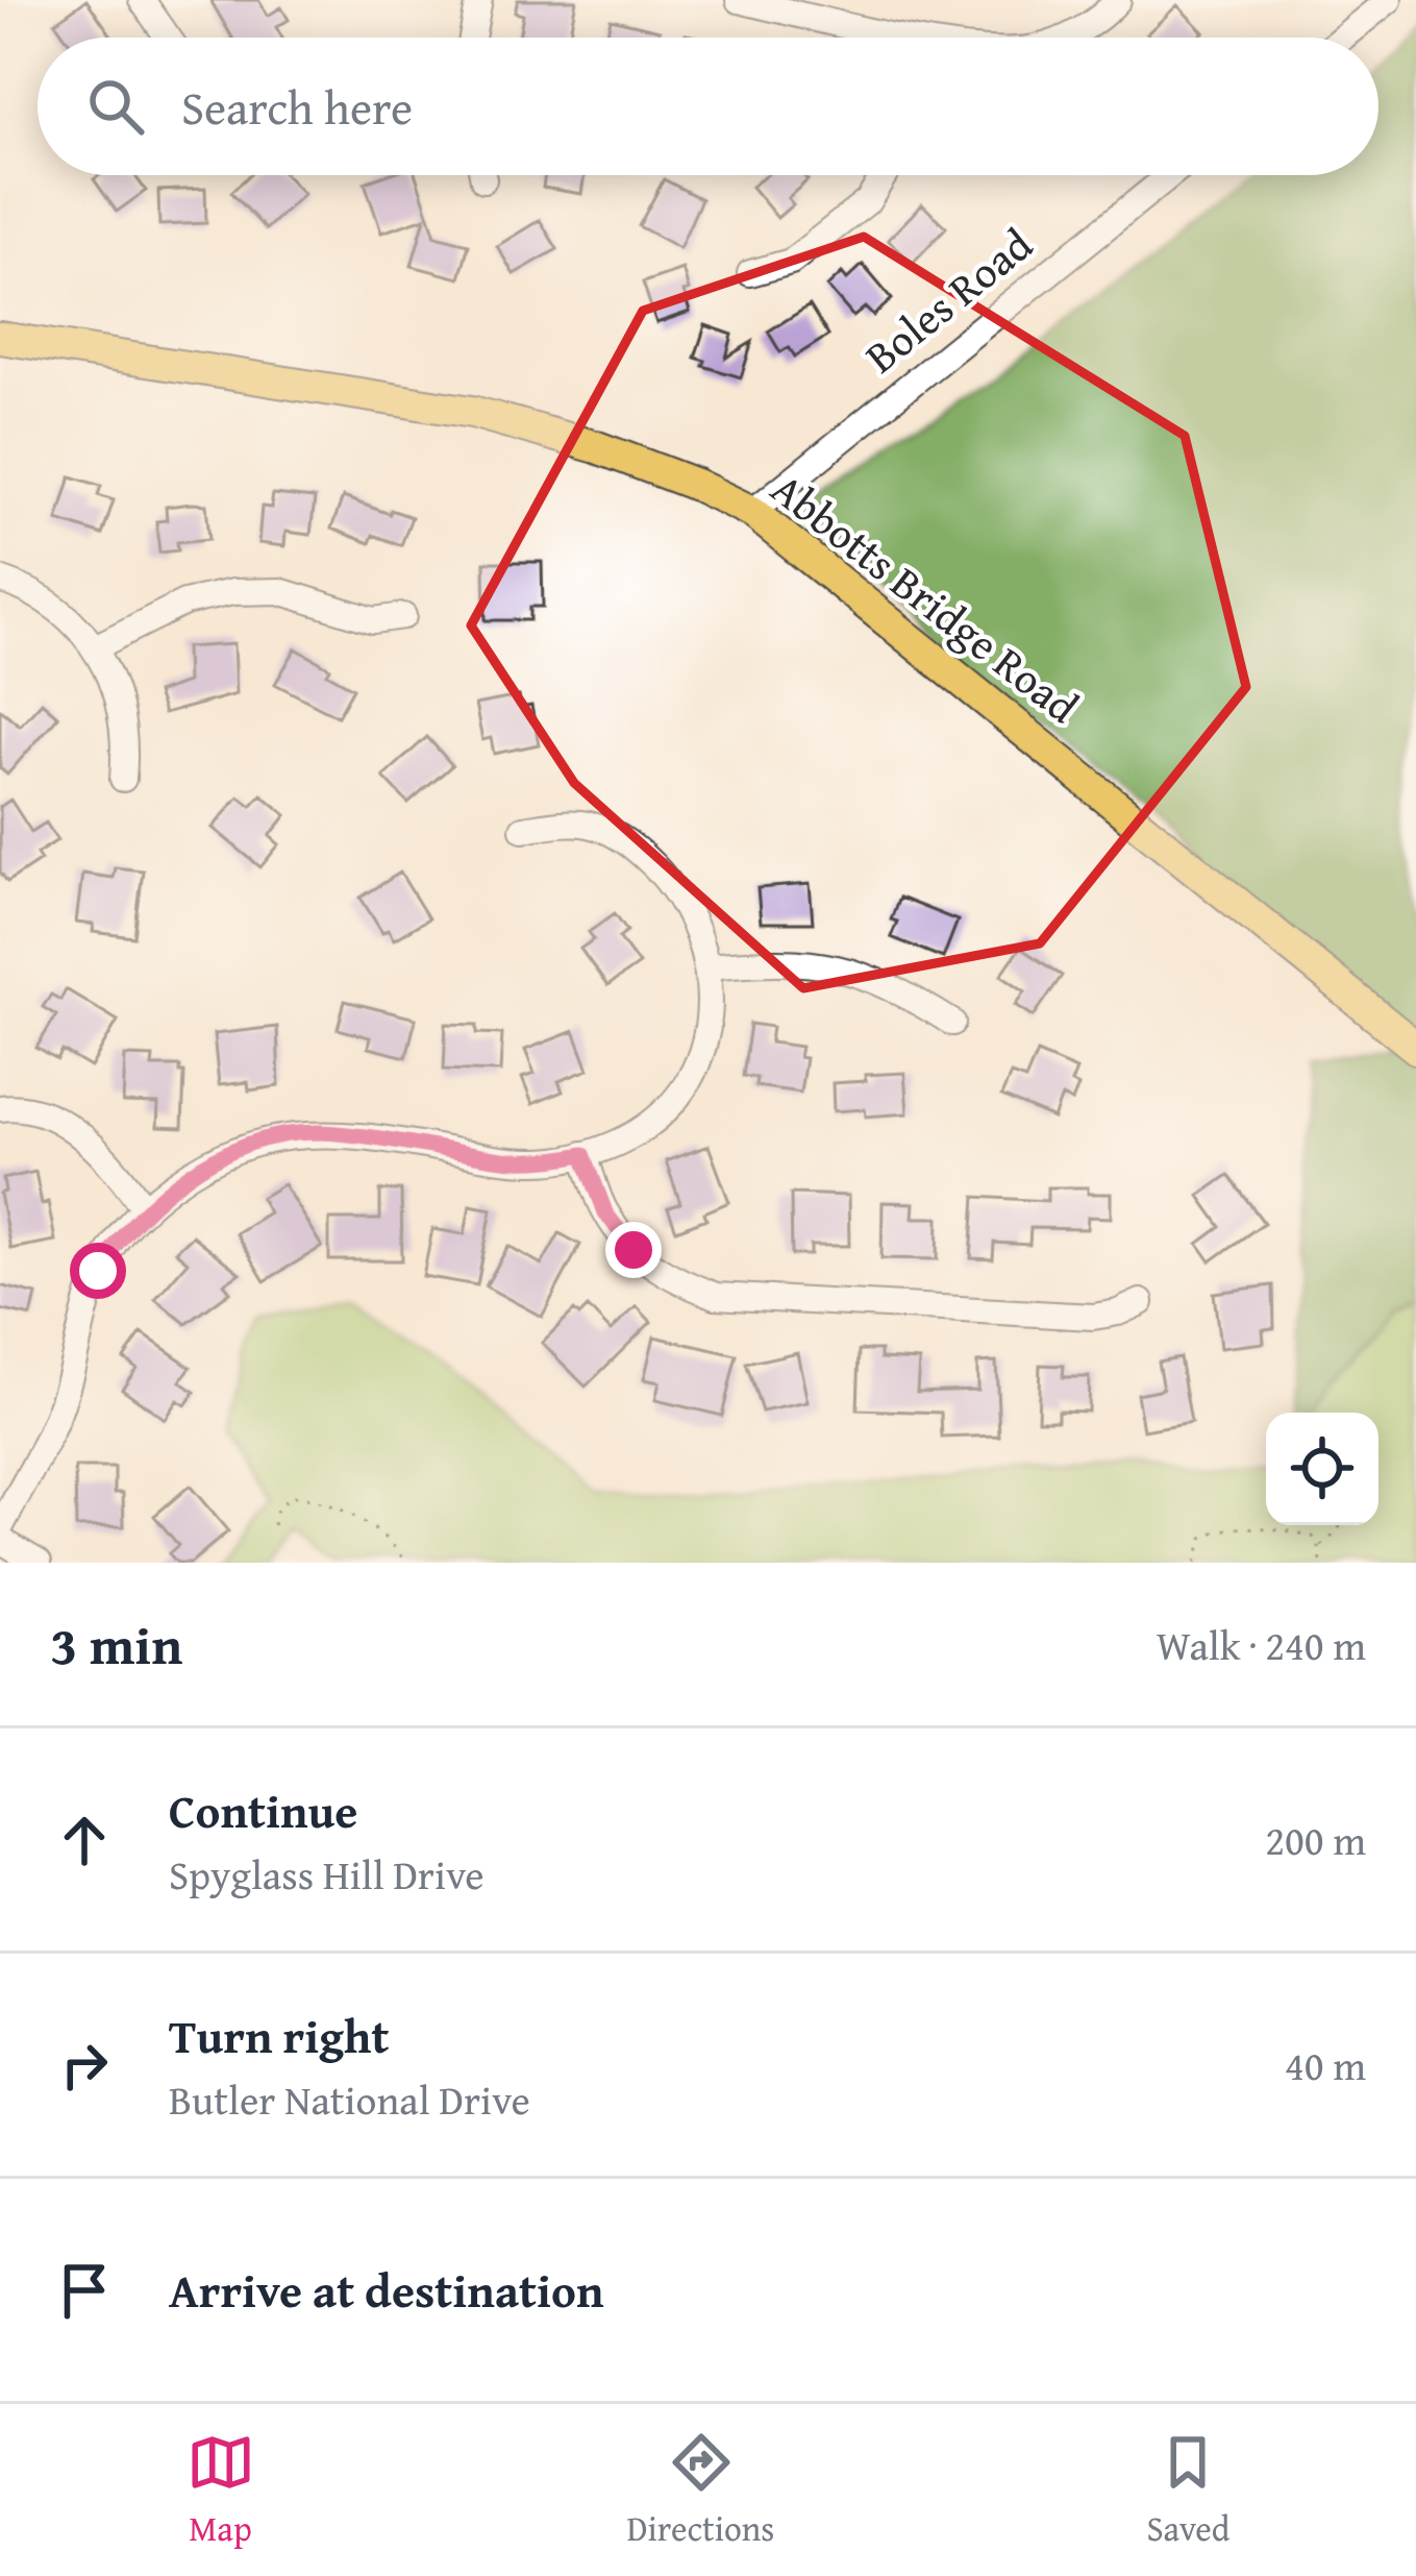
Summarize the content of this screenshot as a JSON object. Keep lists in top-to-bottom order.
{
  "streets": {
    "main road": ["Abbotts Bridge Road"],
    "street": ["Boles Road"]
  },
  "crossings": [
    ["Boles Road", "Abbotts Bridge Road"]
  ],
  "page": {
    "search": "Search here",
    "heading": ["3 min", "Walk · 240 m"],
    "list": [
      ["Continue", "Spyglass Hill Drive", "200 m"],
      ["Turn right", "Butler National Drive", "40 m"],
      "Arrive at destination"
    ],
    "nav": ["Map", "Directions", "Saved"]
  }
}
